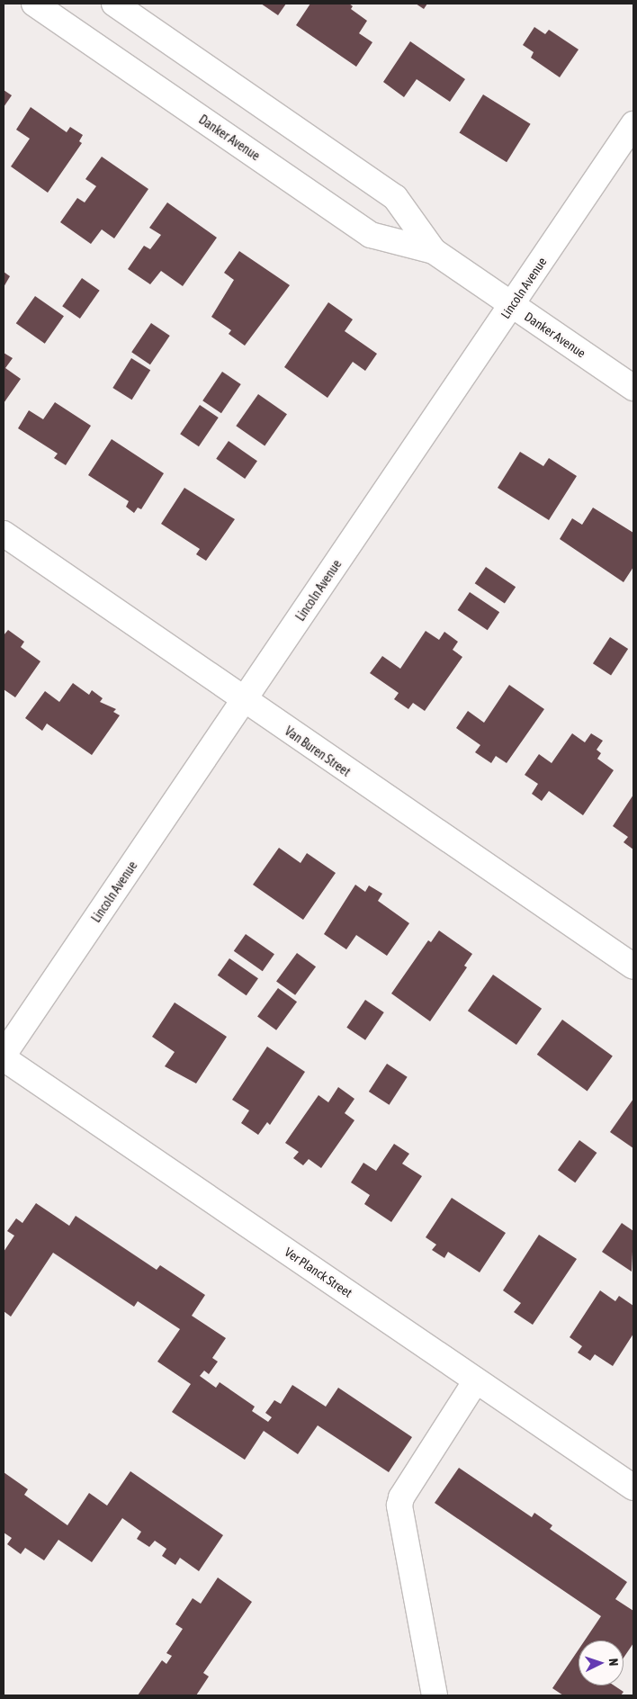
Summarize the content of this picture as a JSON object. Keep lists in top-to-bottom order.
{
  "streets": {
    "street": [
      "Danker Avenue",
      "Lincoln Avenue",
      "Van Buren Street",
      "Ver Planck Street"
    ]
  },
  "crossings": [
    ["Danker Avenue", "Lincoln Avenue"],
    ["Lincoln Avenue", "Van Buren Street"]
  ],
  "north": "right"
}
